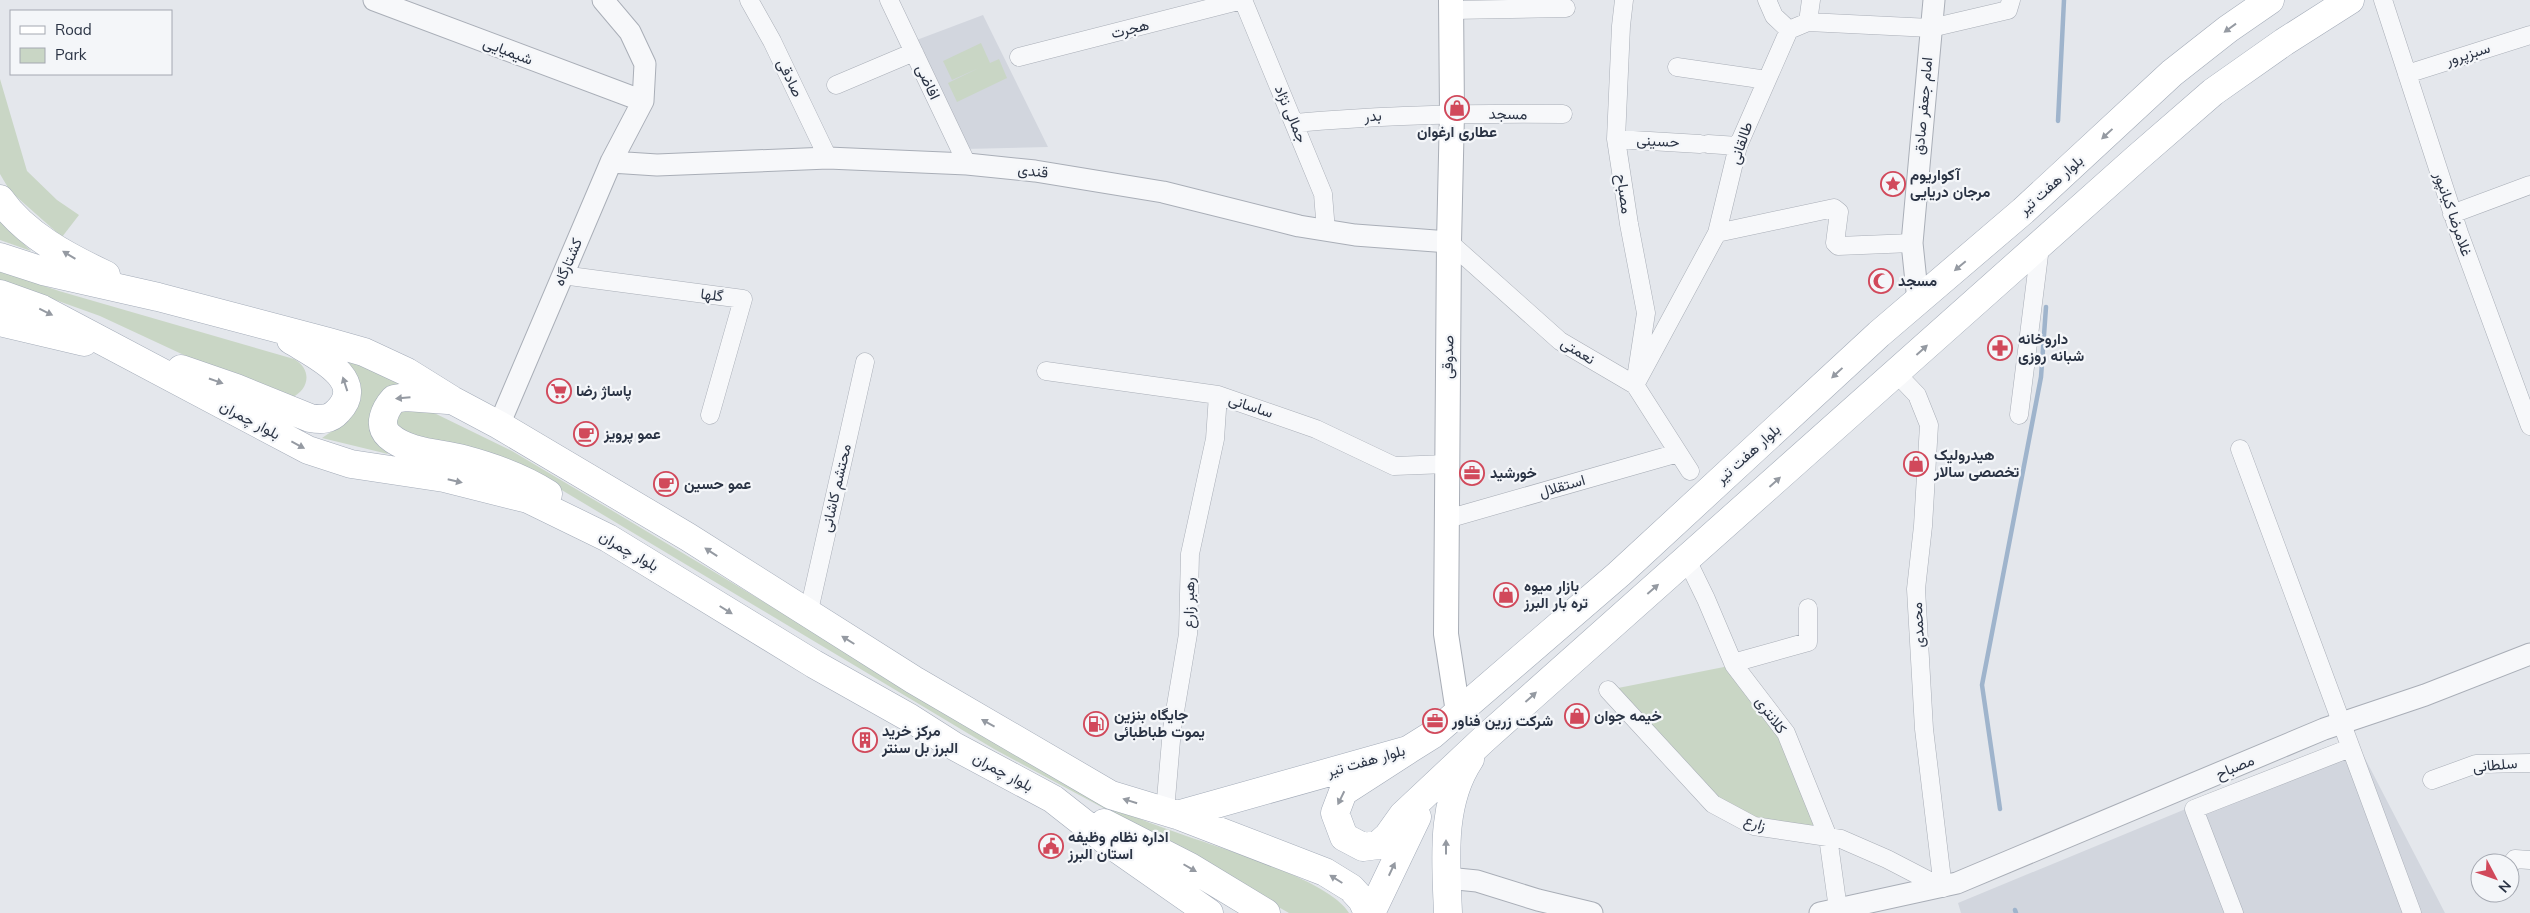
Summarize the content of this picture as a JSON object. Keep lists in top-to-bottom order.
{
  "streets": {
    "main road": ["بلوار هفت تیر", "صدوقی", "بلوار چمران"],
    "street": [
      "هجرت",
      "شیمیایی",
      "سبزپرور",
      "صادقی",
      "افاضی",
      "امام جعفر صادق",
      "جمالی نژاد",
      "مسجد",
      "بدر",
      "حسینی",
      "طالقانی",
      "قندی",
      "مصباح",
      "غلامرضا کیانپور",
      "کشتارگاه",
      "گلها",
      "نعمتی",
      "ساسانی",
      "استقلال",
      "محتشم کاشانی",
      "رهبر زارع",
      "محمدی",
      "کلانتری",
      "سلطانی",
      "زارع"
    ]
  },
  "crossings": [
    ["هجرت", "جمالی نژاد"],
    ["شیمیایی", "کشتارگاه"],
    ["سبزپرور", "غلامرضا کیانپور"],
    ["صادقی", "قندی"],
    ["افاضی", "قندی"],
    ["امام جعفر صادق", "بلوار هفت تیر"],
    ["جمالی نژاد", "بدر"],
    ["جمالی نژاد", "قندی"],
    ["مسجد", "بدر"],
    ["مسجد", "صدوقی"],
    ["بدر", "صدوقی"],
    ["حسینی", "طالقانی"],
    ["حسینی", "مصباح"],
    ["طالقانی", "مصباح"],
    ["طالقانی", "نعمتی"],
    ["قندی", "کشتارگاه"],
    ["قندی", "نعمتی"],
    ["قندی", "صدوقی"],
    ["بلوار هفت تیر", "صدوقی"],
    ["بلوار هفت تیر", "رهبر زارع"],
    ["مصباح", "نعمتی"],
    ["مصباح", "محمدی"],
    ["مصباح", "کلانتری"],
    ["مصباح", "زارع"],
    ["کشتارگاه", "گلها"],
    ["نعمتی", "صدوقی"],
    ["نعمتی", "استقلال"],
    ["صدوقی", "ساسانی"],
    ["صدوقی", "استقلال"],
    ["ساسانی", "رهبر زارع"],
    ["محمدی", "زارع"],
    ["کلانتری", "زارع"]
  ],
  "places": {
    "shop": [
      "عطاری ارغوان",
      "هیدرولیک تخصصی سالار",
      "بازار میوه تره بار البرز",
      "خیمه جوان"
    ],
    "place": ["آکواریوم مرجان دریایی"],
    "mosque": ["مسجد"],
    "pharmacy": ["داروخانه شبانه روزی"],
    "supermarket": ["پاساژ رضا"],
    "cafe": ["عمو پرویز", "عمو حسین"],
    "office": ["خورشید", "شرکت زرین فناور"],
    "fuel station": ["جایگاه بنزین یموت طباطبائی"],
    "building": ["مرکز خرید البرز بل سنتر"],
    "public building": ["اداره نظام وظیفه استان البرز"]
  },
  "legend": ["Road", "Park"],
  "north": "bottom right"
}
